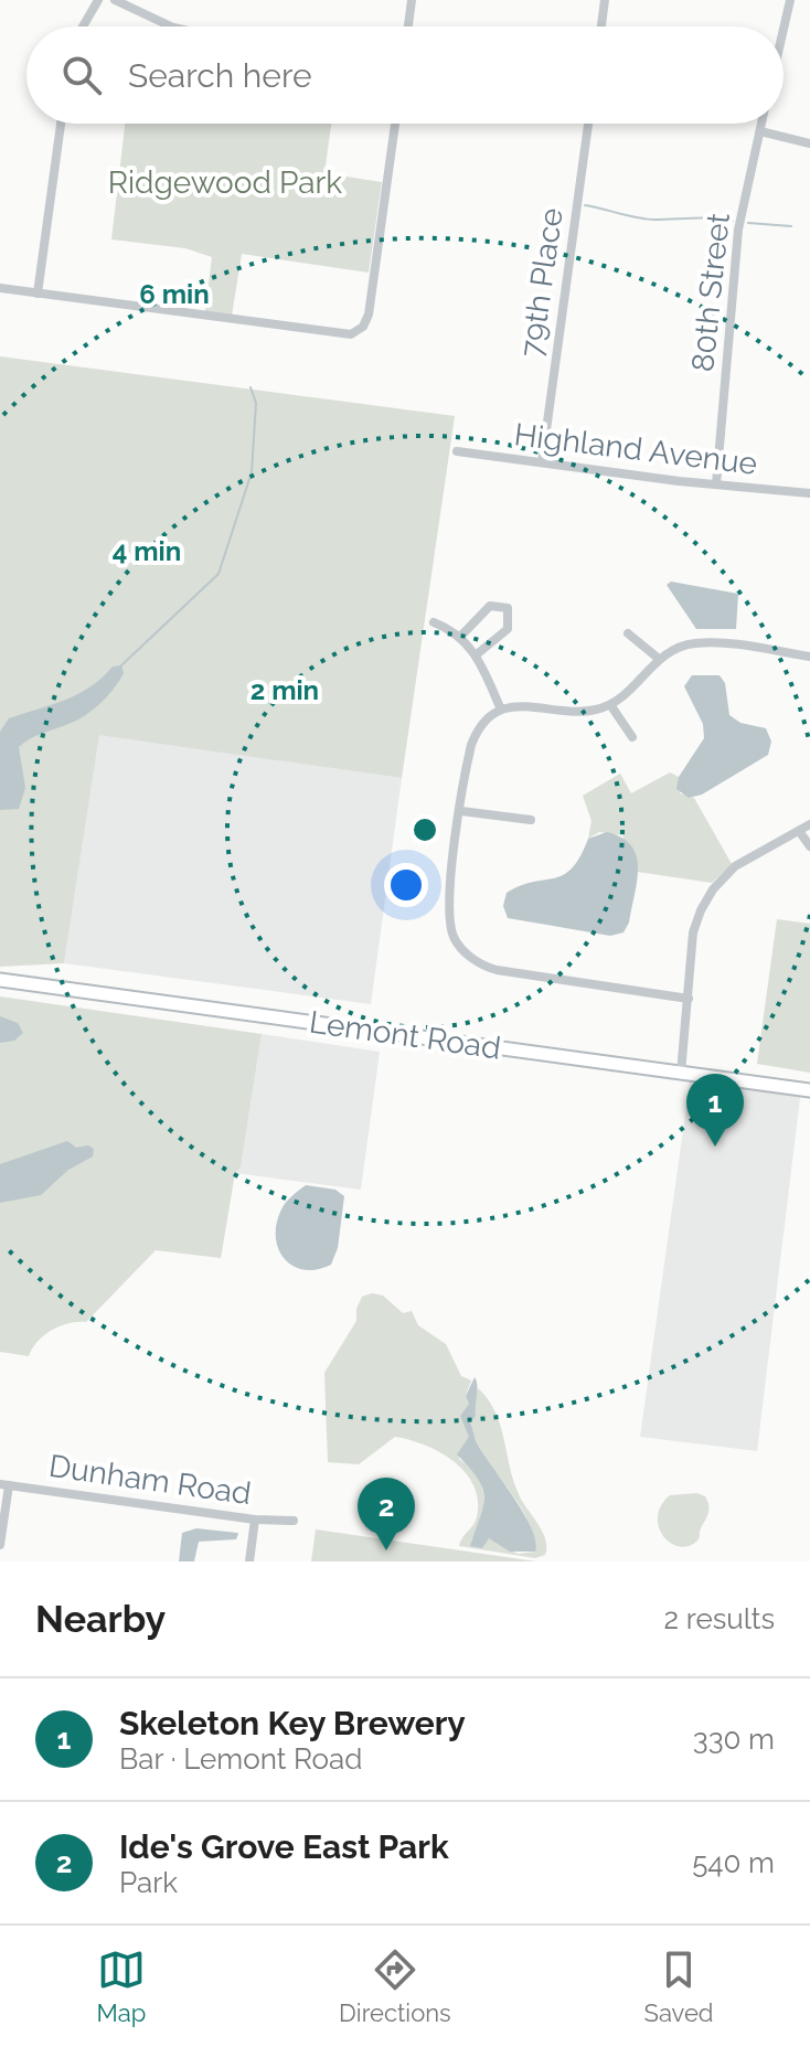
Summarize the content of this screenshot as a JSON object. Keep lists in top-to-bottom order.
{
  "streets": {
    "main road": ["Lemont Road"],
    "street": [
      "79th Place",
      "80th Street",
      "Highland Avenue",
      "Dunham Road"
    ]
  },
  "crossings": [
    ["79th Place", "Highland Avenue"],
    ["80th Street", "Highland Avenue"]
  ],
  "parks": ["Ridgewood Park"],
  "page": {
    "search": "Search here",
    "pins": ["1", "2"],
    "heading": ["Nearby", "2 results"],
    "list": [
      {
        "mark": "1",
        "name": "Skeleton Key Brewery",
        "note": "Bar · Lemont Road",
        "value": "330 m"
      },
      {
        "mark": "2",
        "name": "Ide's Grove East Park",
        "note": "Park",
        "value": "540 m"
      }
    ],
    "nav": ["Map", "Directions", "Saved"]
  },
  "rings": ["6 min", "4 min", "2 min"]
}
